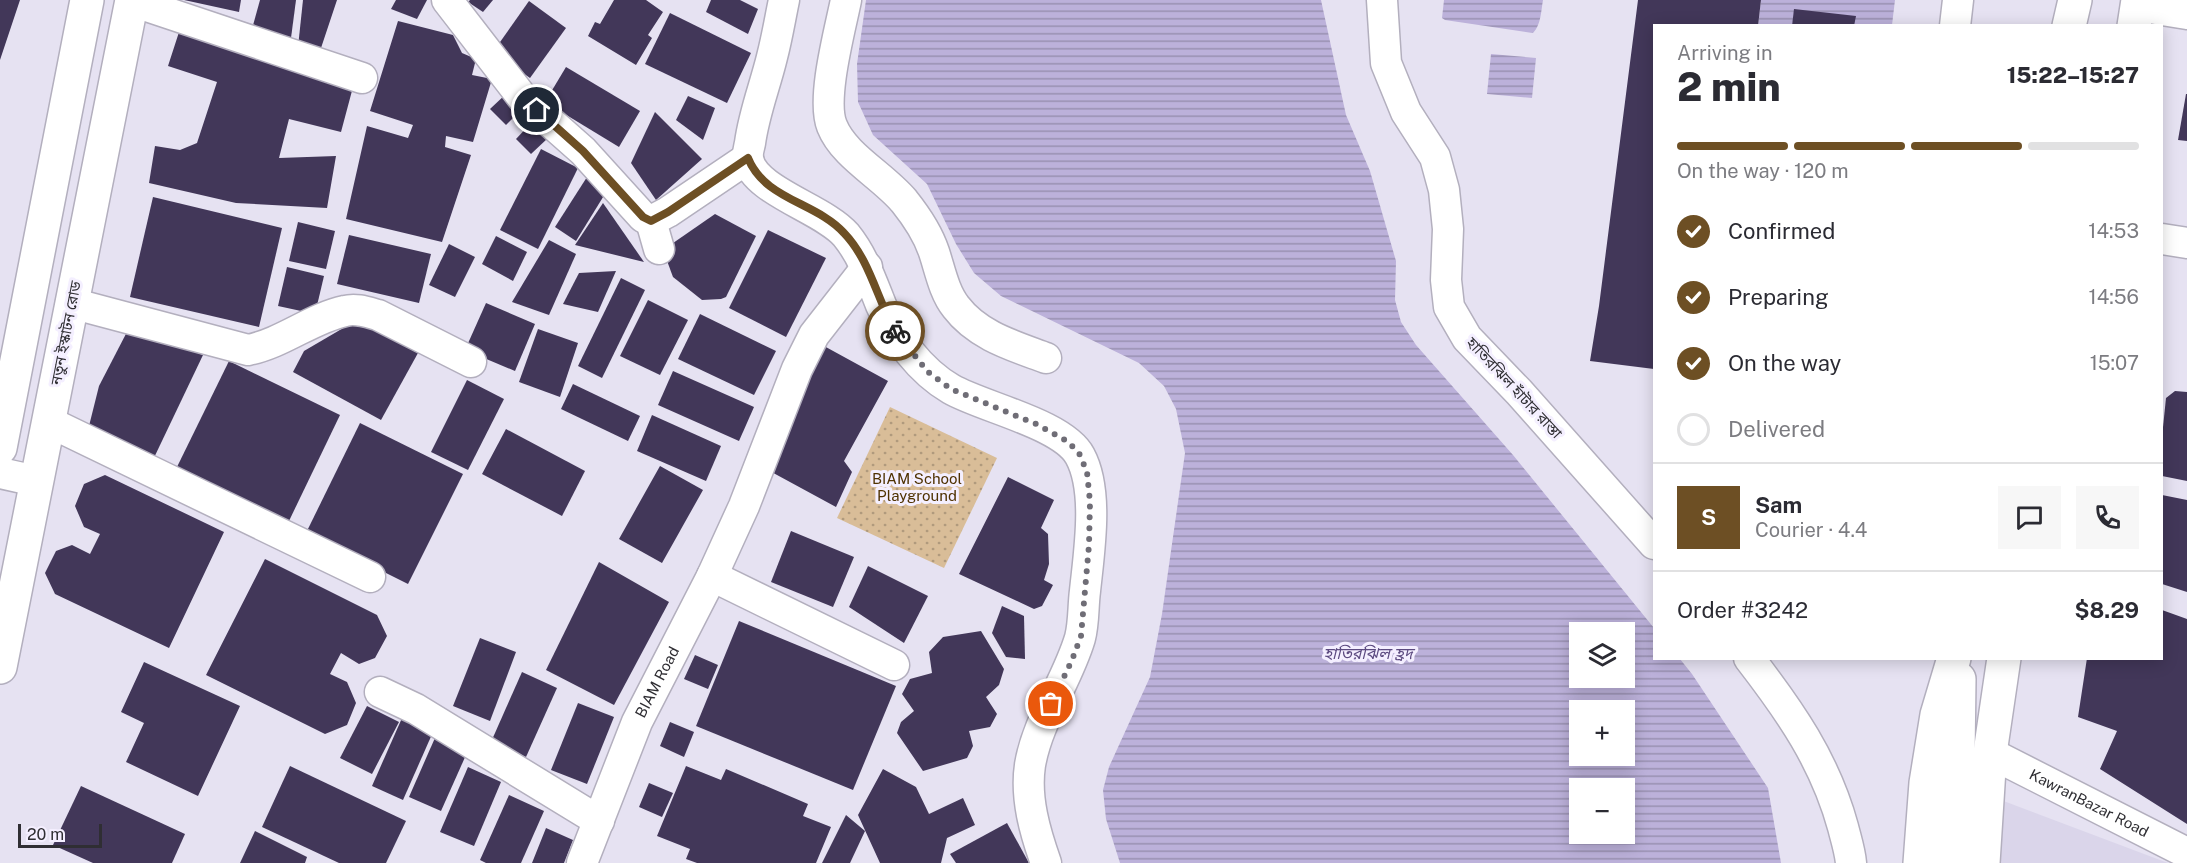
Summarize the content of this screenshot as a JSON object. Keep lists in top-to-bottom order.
{
  "streets": {
    "main road": ["নতুন ইস্কাটন রোড"],
    "street": ["হাতিরঝিল হাঁটার রাস্তা", "BIAM Road", "KawranBazar Road"]
  },
  "water": ["হাতিরঝিল হ্রদ"],
  "parks": ["BIAM School Playground"],
  "scale_bar": "20 m",
  "page": {
    "heading": ["2 min", "Arriving in", "15:22–15:27"],
    "panel": [
      "Sam",
      "Courier · 4.4",
      "Order #3242",
      "$8.29"
    ],
    "bar": "On the way · 120 m",
    "list": [
      ["Confirmed", "14:53"],
      ["Preparing", "14:56"],
      ["On the way", "15:07"],
      "Delivered"
    ],
    "round": "S",
    "map_buttons": ["+", "−"],
    "scale": "20 m"
  }
}
